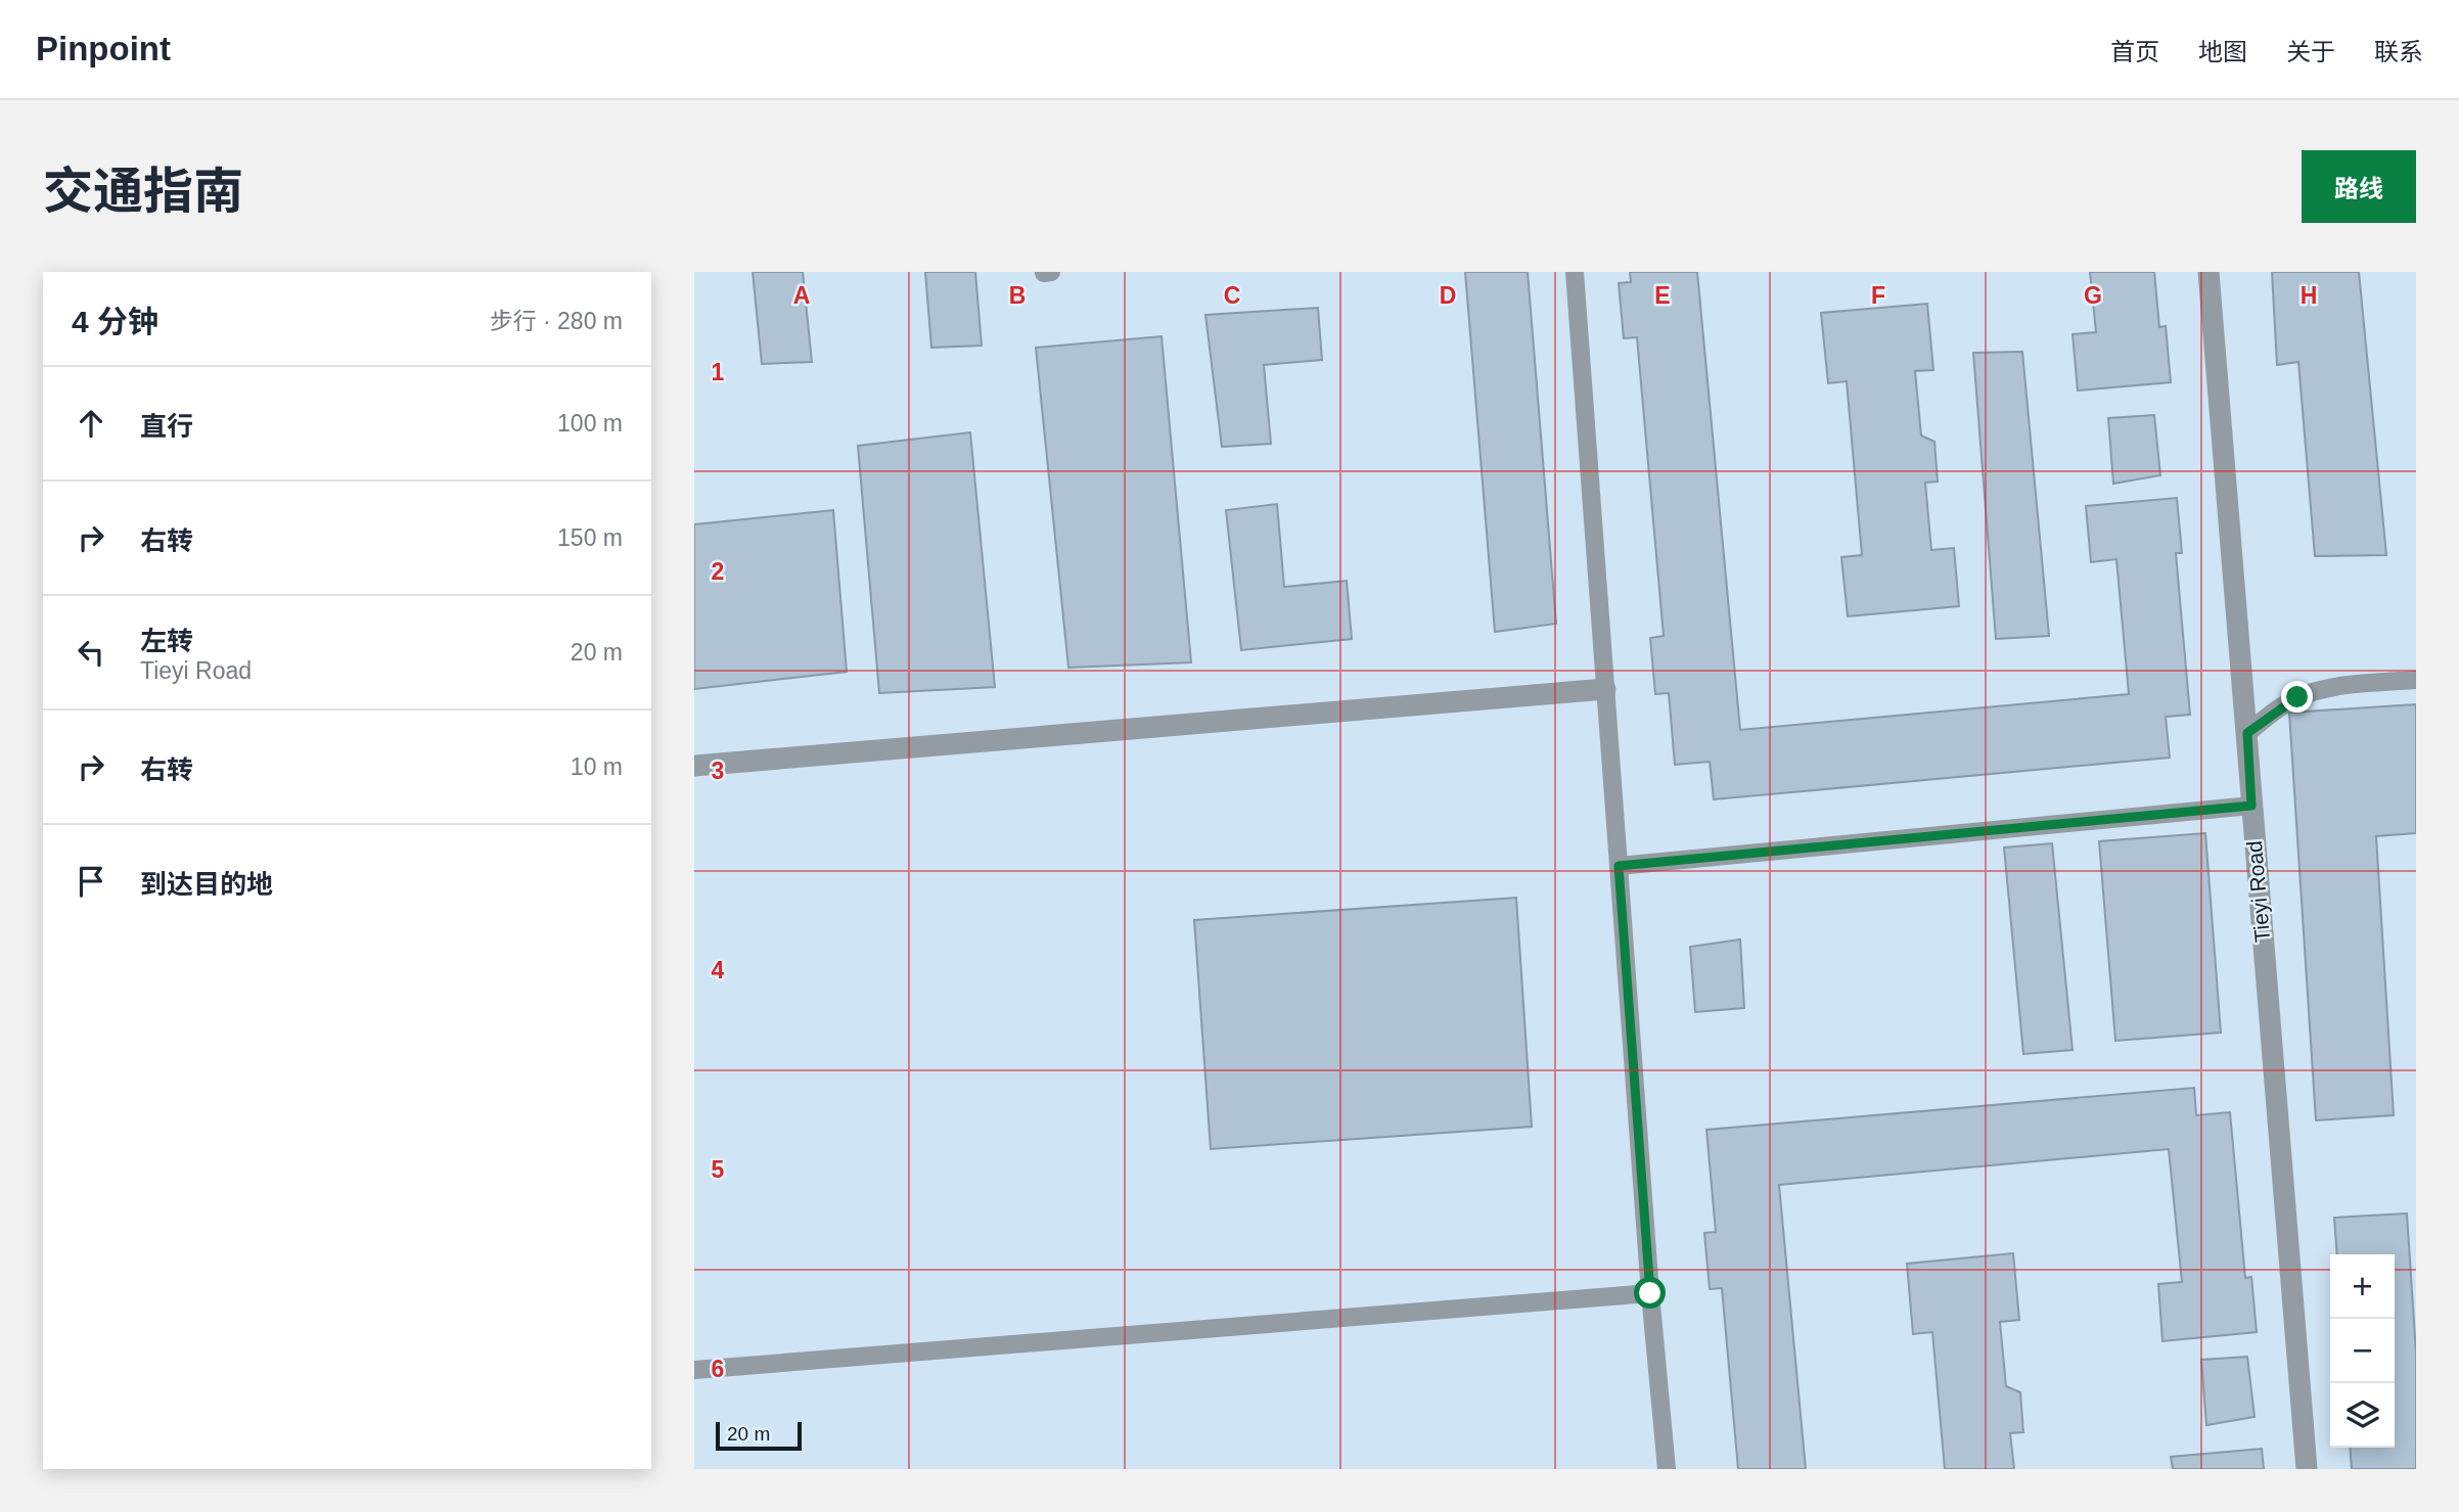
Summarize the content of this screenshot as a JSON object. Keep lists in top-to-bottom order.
{
  "streets": {
    "street": ["Tieyi Road"]
  },
  "scale_bar": "20 m",
  "page": {
    "header": "Pinpoint",
    "nav": [
      "首页",
      "地图",
      "关于",
      "联系"
    ],
    "title": "交通指南",
    "buttons": "路线",
    "heading": ["4 分钟", "步行 · 280 m"],
    "list": [
      ["直行", "100 m"],
      ["右转", "150 m"],
      ["左转", "Tieyi Road", "20 m"],
      ["右转", "10 m"],
      "到达目的地"
    ],
    "map_buttons": ["+", "−"],
    "scale": "20 m"
  },
  "grid": {
    "columns": [
      "A",
      "B",
      "C",
      "D",
      "E",
      "F",
      "G",
      "H"
    ],
    "rows": [
      "1",
      "2",
      "3",
      "4",
      "5",
      "6"
    ]
  }
}
